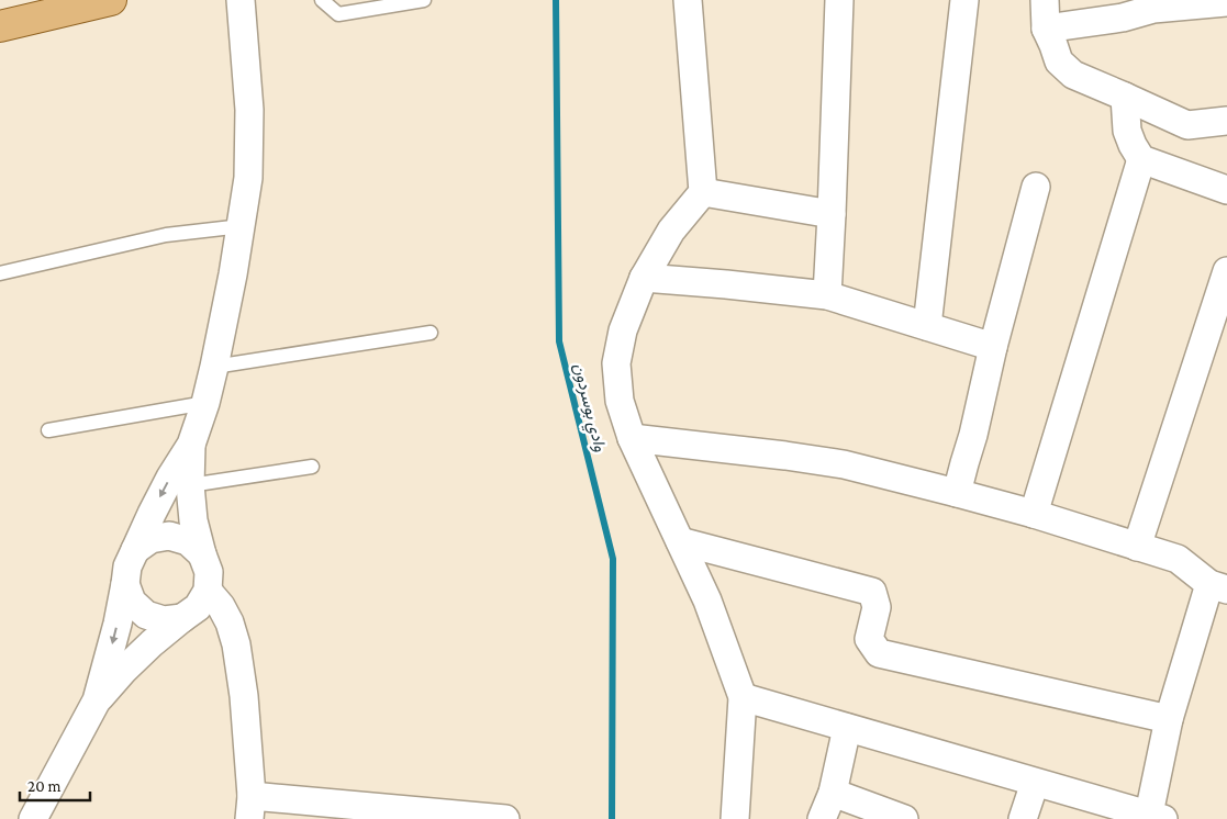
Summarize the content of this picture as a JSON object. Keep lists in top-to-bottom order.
{
  "water": ["وادي بوسردون"],
  "scale_bar": "20 m"
}
